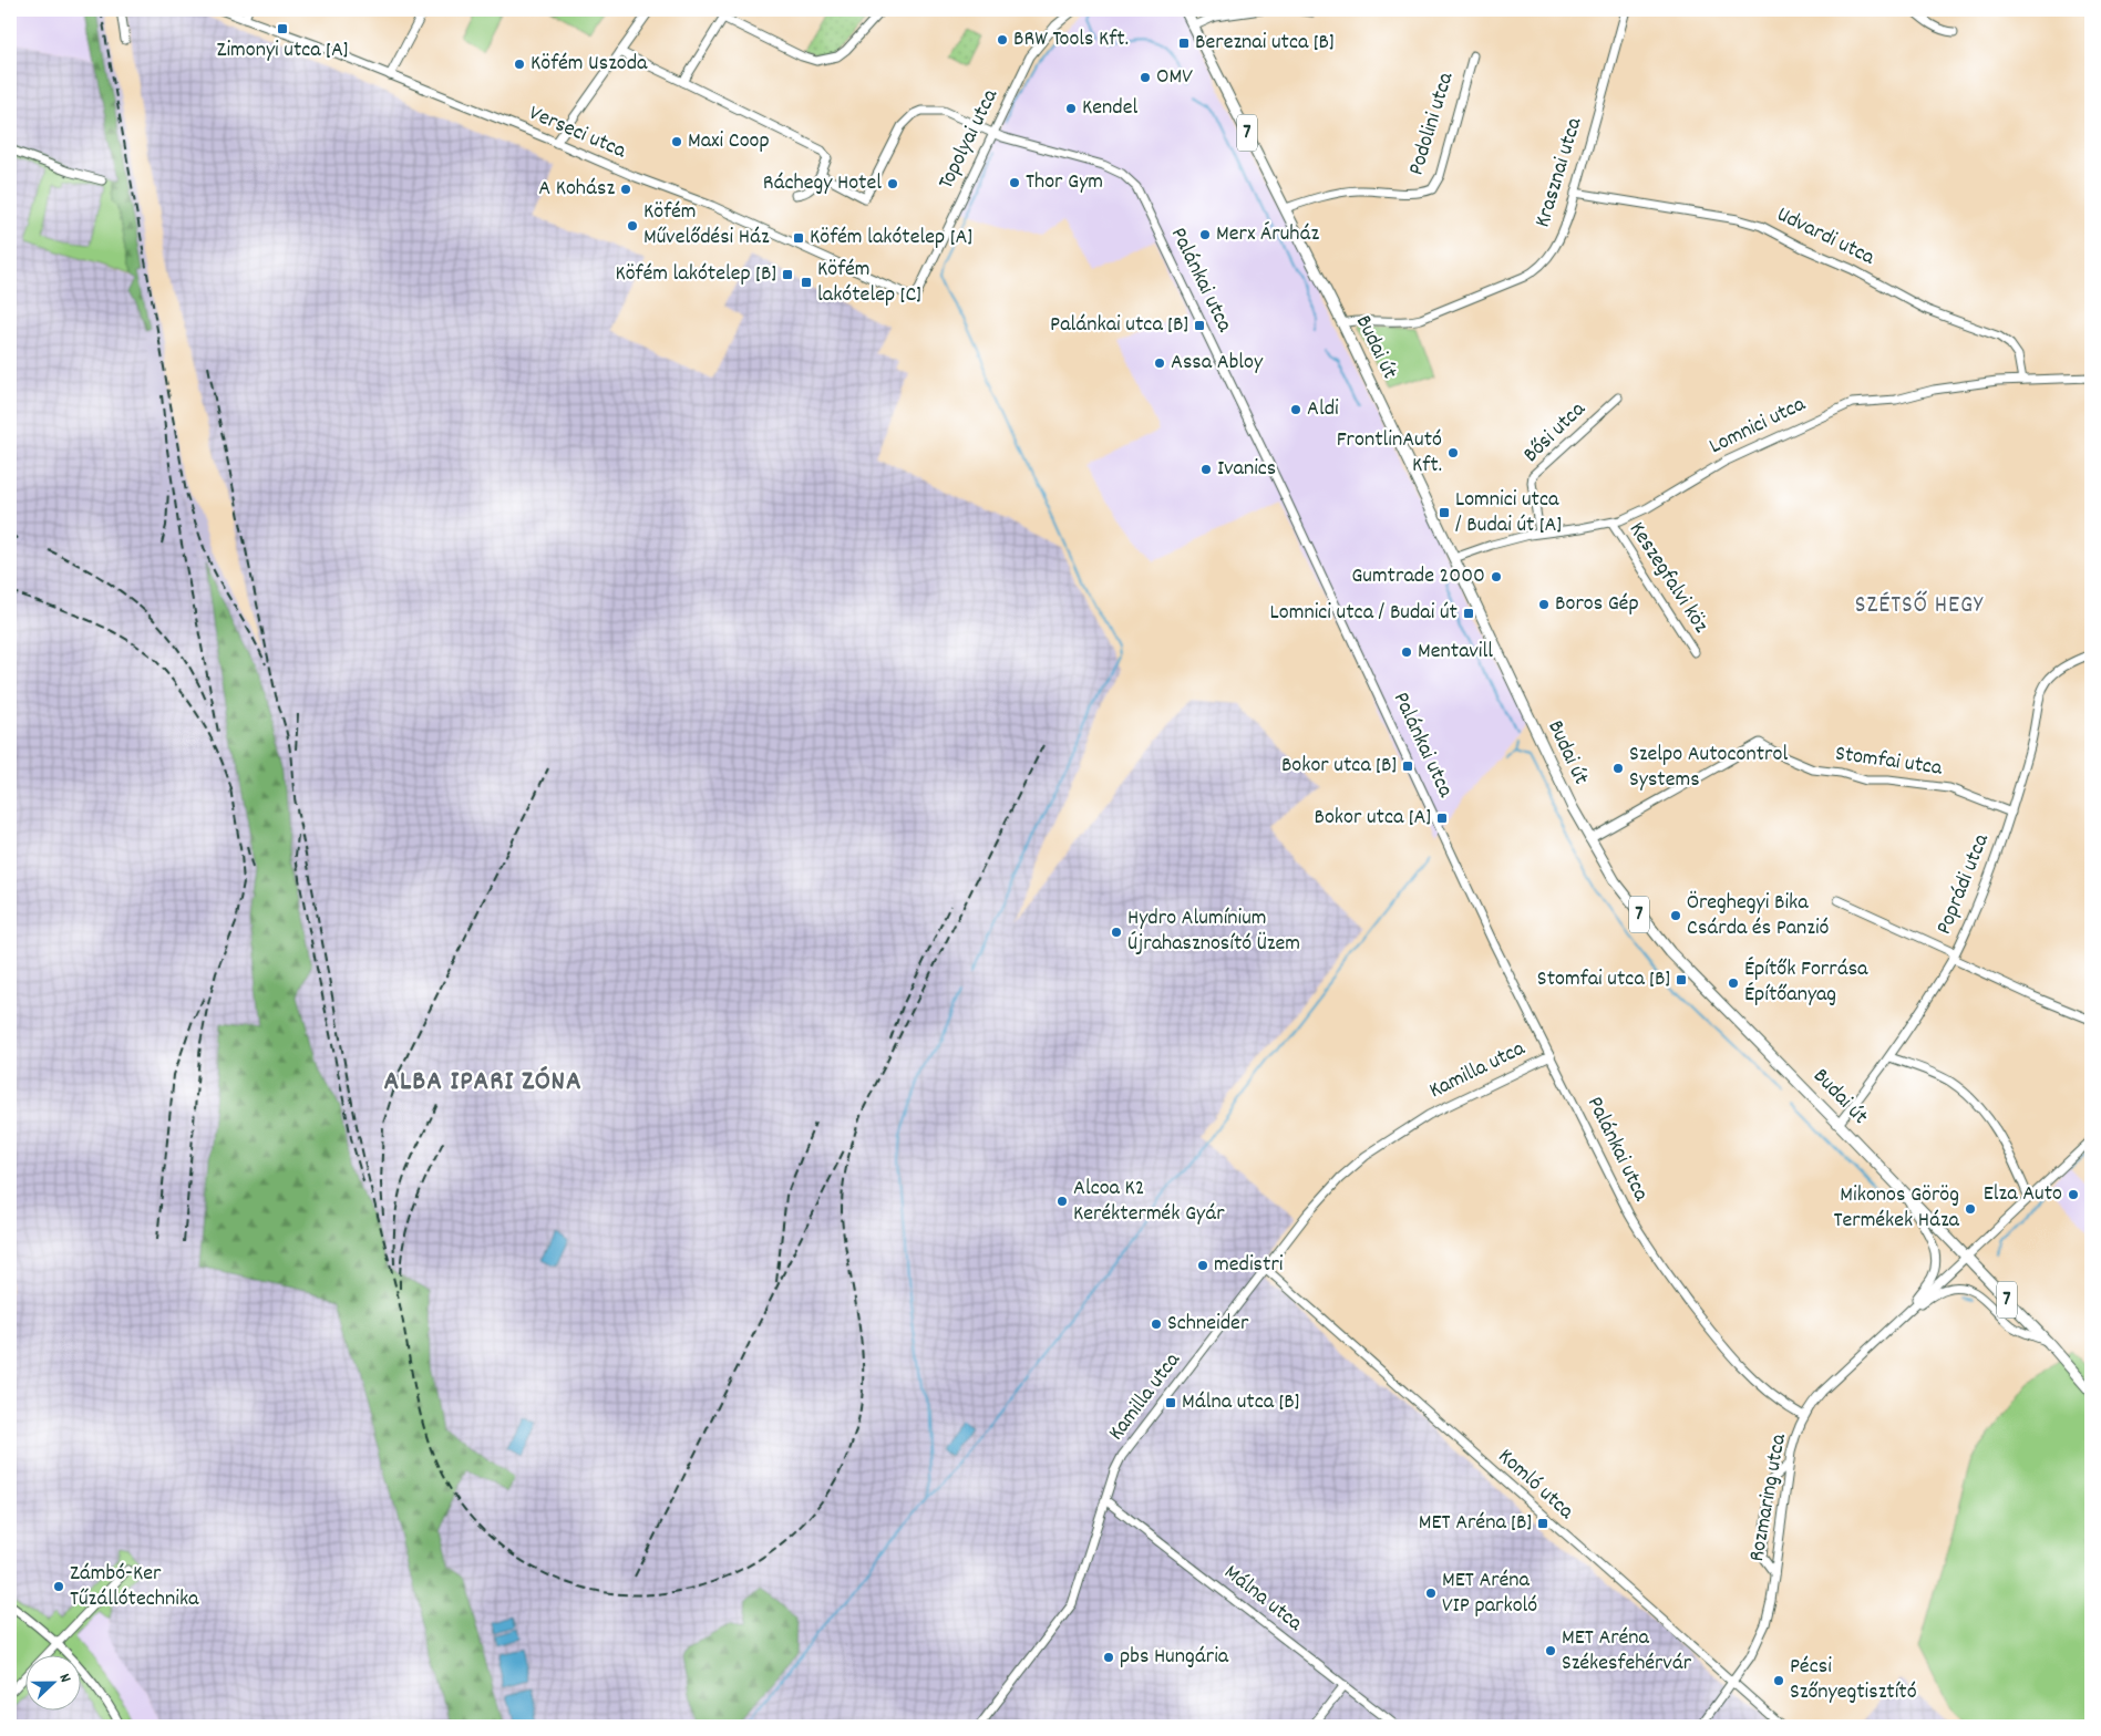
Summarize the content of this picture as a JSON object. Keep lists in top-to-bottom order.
{
  "streets": {
    "main road": ["7", "Budai út"],
    "street": [
      "Podolini utca",
      "Verseci utca",
      "Topolyai utca",
      "Krasznai utca",
      "Udvardi utca",
      "Palánkai utca",
      "Lomnici utca",
      "Bősi utca",
      "Keszegfalvi köz",
      "Stomfai utca",
      "Poprádi utca",
      "Kamilla utca",
      "Komló utca",
      "Rozmaring utca",
      "Málna utca"
    ]
  },
  "crossings": [
    ["Podolini utca", "Budai út"],
    ["Verseci utca", "Topolyai utca"],
    ["Topolyai utca", "Palánkai utca"],
    ["Krasznai utca", "Udvardi utca"],
    ["Krasznai utca", "Budai út"],
    ["Udvardi utca", "Lomnici utca"],
    ["Palánkai utca", "Kamilla utca"],
    ["Palánkai utca", "Rozmaring utca"],
    ["Budai út", "Lomnici utca"],
    ["Budai út", "Stomfai utca"],
    ["Budai út", "Poprádi utca"],
    ["Budai út", "Rozmaring utca"],
    ["Lomnici utca", "Bősi utca"],
    ["Lomnici utca", "Keszegfalvi köz"],
    ["Stomfai utca", "Poprádi utca"],
    ["Kamilla utca", "Komló utca"],
    ["Kamilla utca", "Málna utca"],
    ["Komló utca", "Rozmaring utca"]
  ],
  "districts": ["SZÉTSŐ HEGY", "ALBA IPARI ZÓNA"],
  "places": {
    "transit": [
      "Zimonyi utca [A]",
      "Bereznai utca [B]",
      "Köfém lakótelep [A]",
      "Köfém lakótelep [B]",
      "Köfém lakótelep [C]",
      "Palánkai utca [B]",
      "Lomnici utca / Budai út [A]",
      "Lomnici utca / Budai út",
      "Bokor utca [B]",
      "Bokor utca [A]",
      "Stomfai utca [B]",
      "Málna utca [B]",
      "MET Aréna [B]"
    ],
    "other": [
      "BRW Tools Kft.",
      "Köfém Uszoda",
      "OMV",
      "Kendel",
      "Maxi Coop",
      "Thor Gym",
      "Ráchegy Hotel",
      "A Kohász",
      "Köfém Művelődési Ház",
      "Merx Áruház",
      "Assa Abloy",
      "Aldi",
      "FrontlinAutó Kft.",
      "Ivanics",
      "Gumtrade 2000",
      "Boros Gép",
      "Mentavill",
      "Szelpo Autocontrol Systems",
      "Öreghegyi Bika Csárda és Panzió",
      "Hydro Alumínium Újrahasznosító Üzem",
      "Építők Forrása Építőanyag",
      "Elza Auto",
      "Alcoa K2 Keréktermék Gyár",
      "Mikonos Görög Termékek Háza",
      "medistri",
      "Schneider",
      "Zámbó-Ker Tűzállótechnika",
      "MET Aréna VIP parkoló",
      "MET Aréna Székesfehérvár",
      "pbs Hungária",
      "Pécsi Szőnyegtisztító"
    ]
  },
  "north": "right"
}
